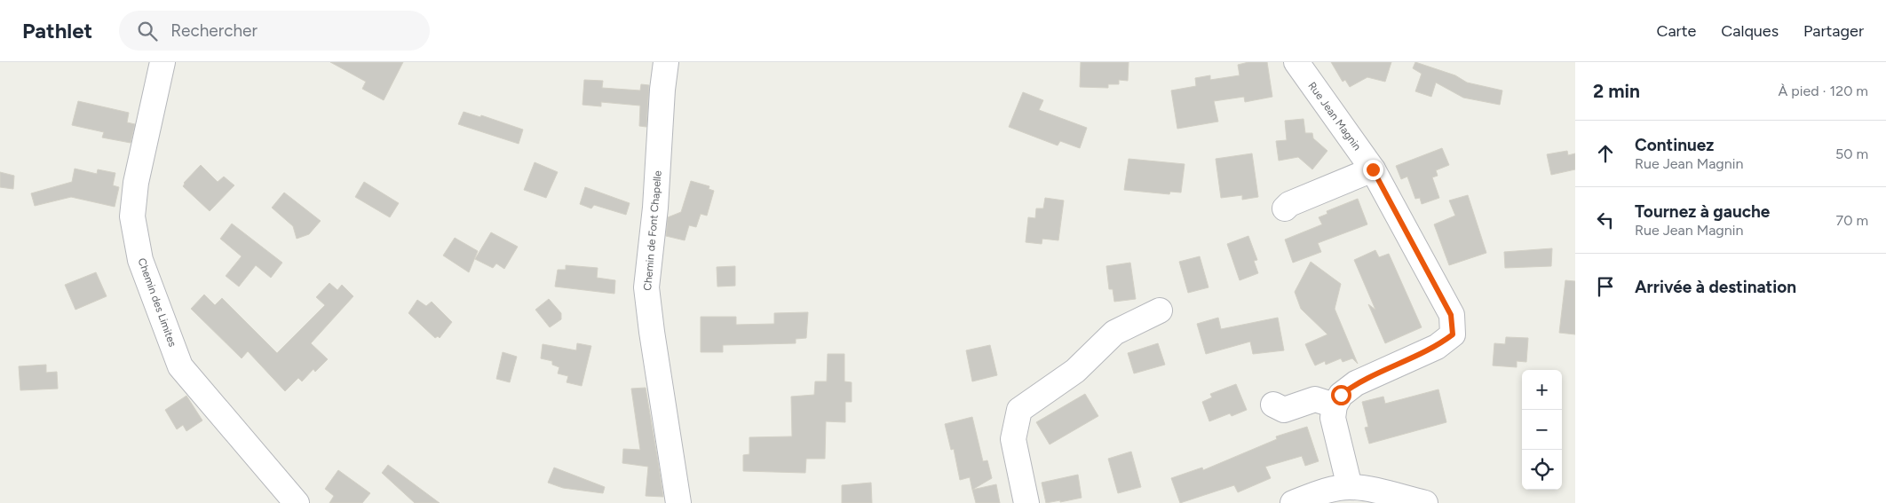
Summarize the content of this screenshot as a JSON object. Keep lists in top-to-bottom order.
{
  "streets": {
    "street": ["Rue Jean Magnin", "Chemin de Font Chapelle", "Chemin des Limites"]
  },
  "page": {
    "header": "Pathlet",
    "search": "Rechercher",
    "nav": ["Carte", "Calques", "Partager"],
    "heading": ["2 min", "À pied · 120 m"],
    "list": [
      ["Continuez", "Rue Jean Magnin", "50 m"],
      ["Tournez à gauche", "Rue Jean Magnin", "70 m"],
      "Arrivée à destination"
    ],
    "map_buttons": ["+", "−"]
  }
}
